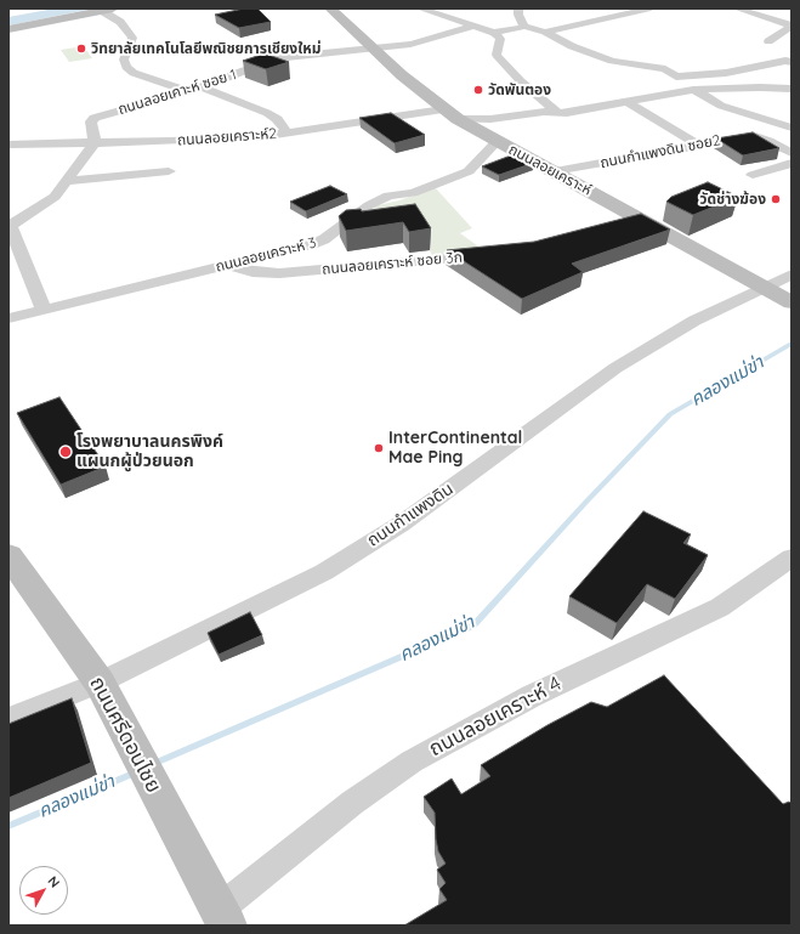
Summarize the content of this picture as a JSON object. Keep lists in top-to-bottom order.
{
  "streets": {
    "street": [
      "ถนนลอยเคาะห์ ซอย 1",
      "ถนนลอยเคราะห์2",
      "ถนนกำแพงดิน ซอย2",
      "ถนนลอยเคราะห์",
      "ถนนลอยเคราะห์ 3",
      "ถนนลอยเคราะห์ ซอย 3ก",
      "ถนนกำแพงดิน",
      "ถนนลอยเคราะห์ 4",
      "ถนนศรีดอนไชย"
    ]
  },
  "crossings": [
    ["ถนนลอยเคาะห์ ซอย 1", "ถนนลอยเคราะห์2"],
    ["ถนนลอยเคาะห์ ซอย 1", "ถนนลอยเคราะห์"],
    ["ถนนลอยเคราะห์2", "ถนนลอยเคราะห์"],
    ["ถนนกำแพงดิน ซอย2", "ถนนลอยเคราะห์"],
    ["ถนนลอยเคราะห์", "ถนนลอยเคราะห์ 3"],
    ["ถนนลอยเคราะห์", "ถนนกำแพงดิน"],
    ["ถนนลอยเคราะห์ 3", "ถนนลอยเคราะห์ ซอย 3ก"],
    ["ถนนกำแพงดิน", "ถนนศรีดอนไชย"],
    ["ถนนลอยเคราะห์ 4", "ถนนศรีดอนไชย"]
  ],
  "water": ["คลองแม่ข่า"],
  "places": [
    "วิทยาลัยเทคโนโลยีพณิชยการเชียงใหม่",
    "วัดพันตอง",
    "วัดช่างฆ้อง",
    "InterContinental Mae Ping",
    "โรงพยาบาลนครพิงค์ แผนกผู้ป่วยนอก"
  ],
  "north": "top right"
}
